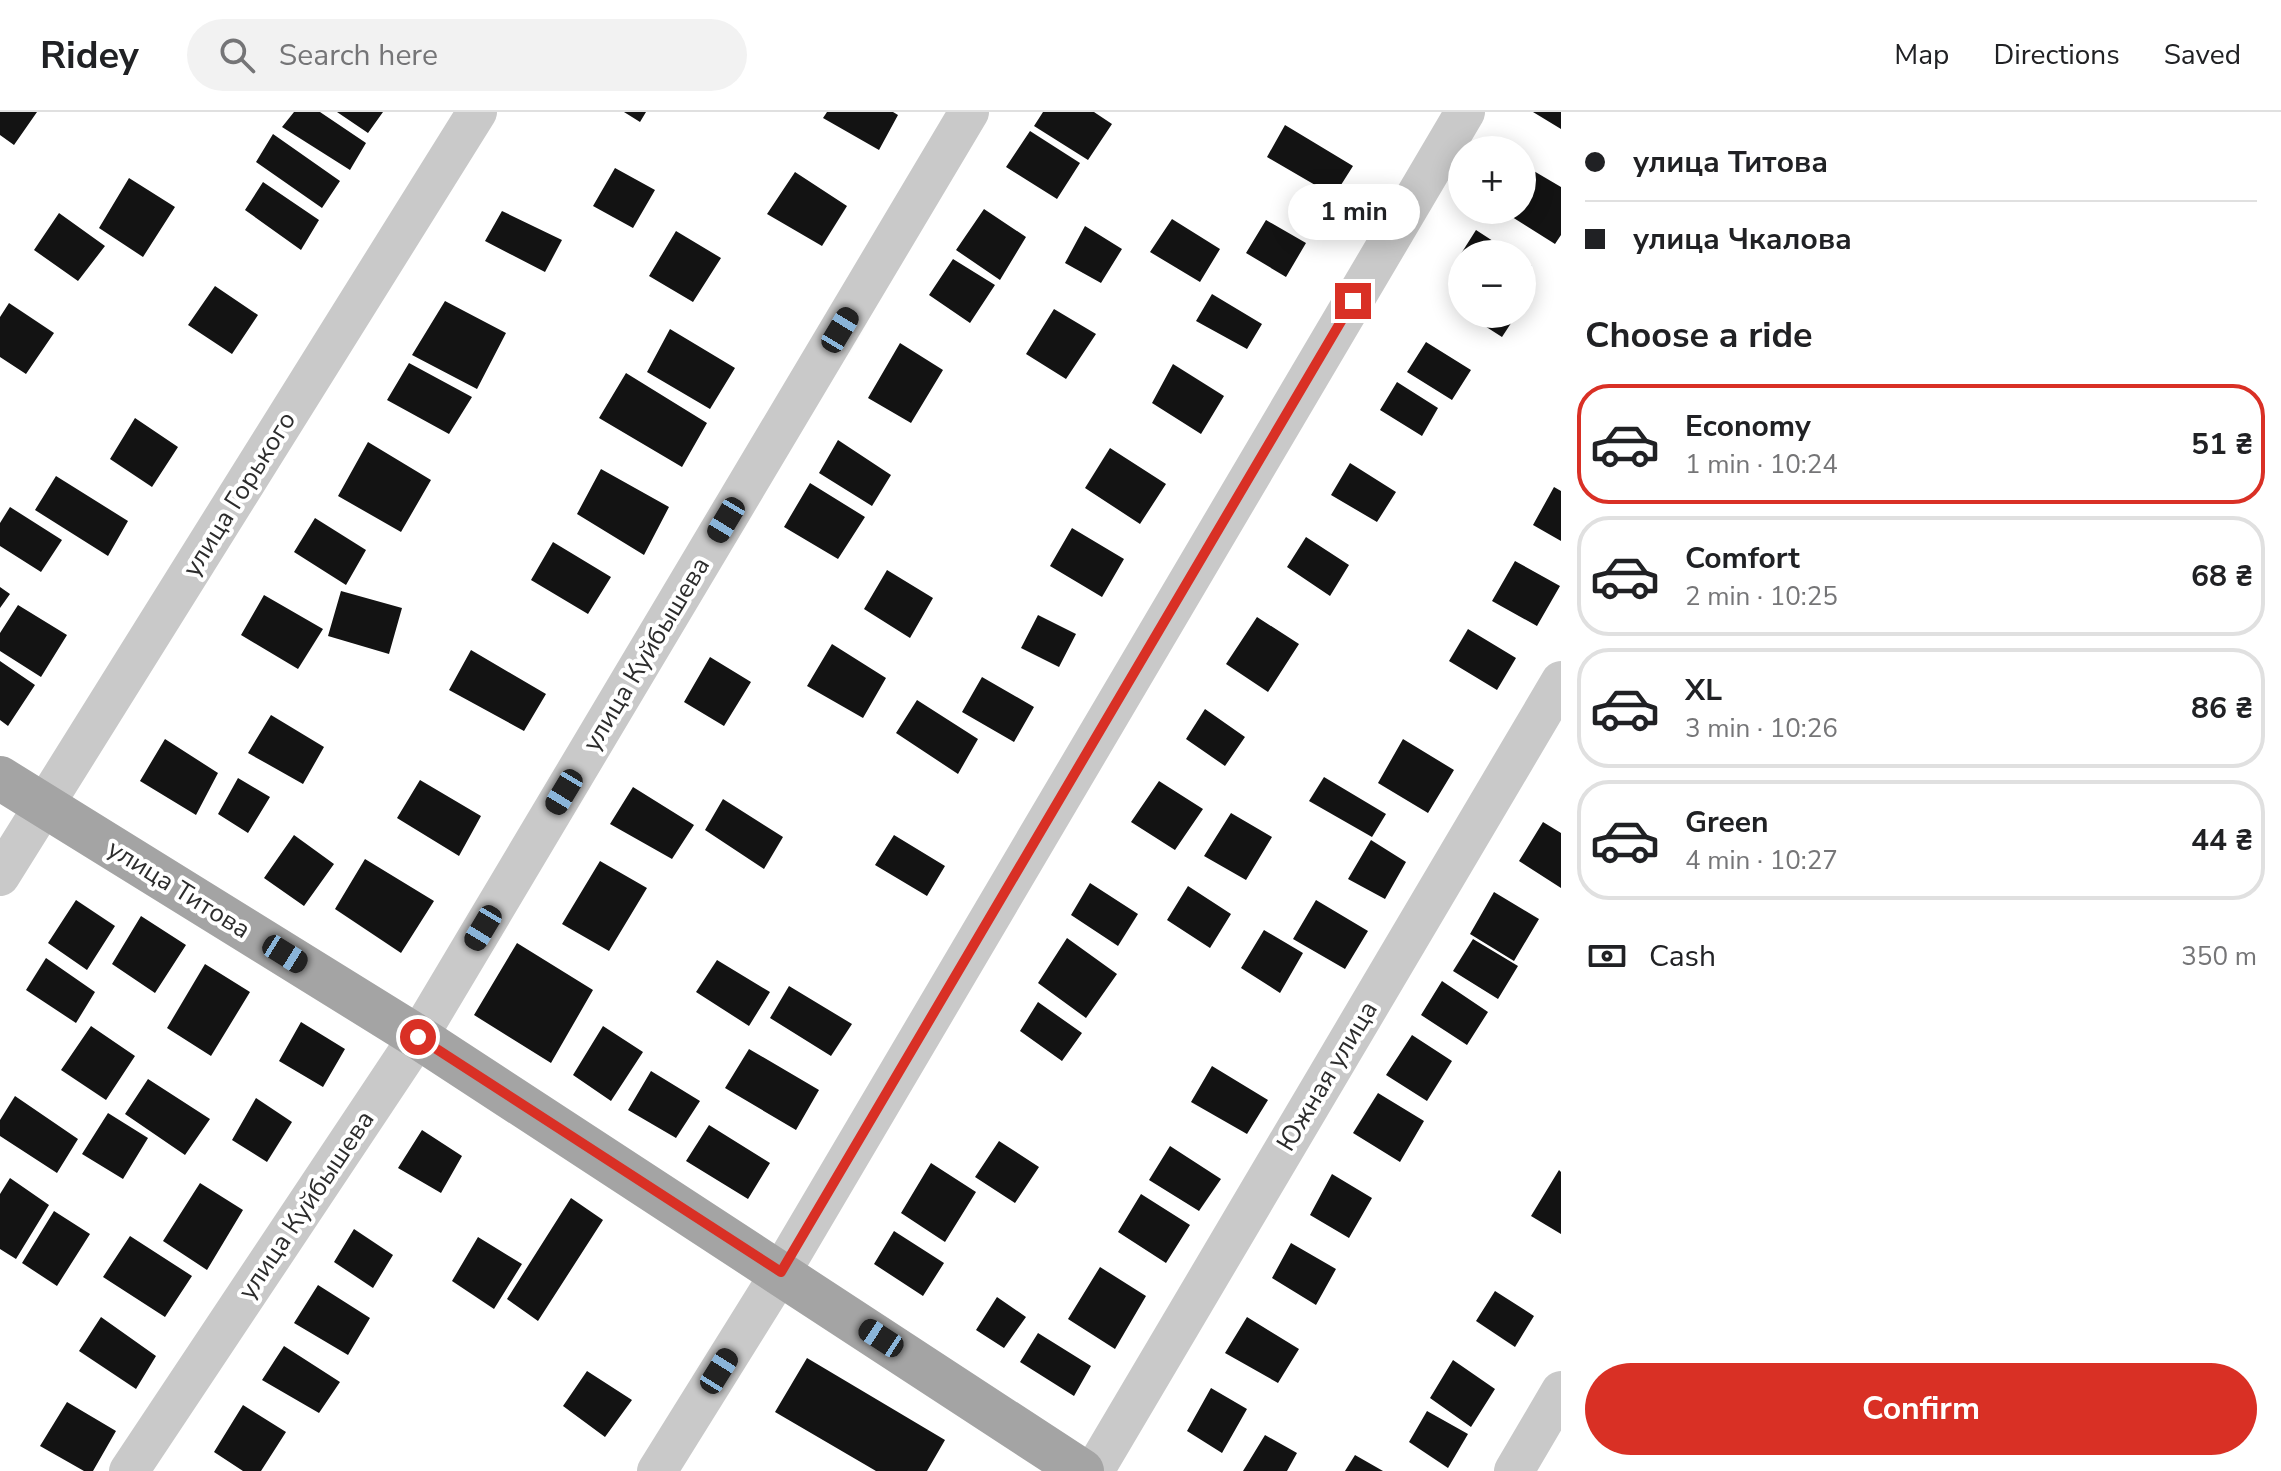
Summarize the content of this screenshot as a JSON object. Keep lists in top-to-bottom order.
{
  "streets": {
    "main road": ["улица Титова"],
    "street": ["улица Горького", "улица Куйбышева", "Южная улица"]
  },
  "crossings": [
    ["улица Горького", "улица Титова"],
    ["улица Куйбышева", "улица Титова"]
  ],
  "page": {
    "header": "Ridey",
    "search": "Search here",
    "nav": ["Map", "Directions", "Saved"],
    "banner": ["улица Титова", "улица Чкалова"],
    "map_buttons": ["+", "−"],
    "bubble": "1 min",
    "heading": "Choose a ride",
    "list": [
      {
        "name": "Economy",
        "note": "1 min · 10:24",
        "value": "51 ₴"
      },
      {
        "name": "Comfort",
        "note": "2 min · 10:25",
        "value": "68 ₴"
      },
      {
        "name": "XL",
        "note": "3 min · 10:26",
        "value": "86 ₴"
      },
      {
        "name": "Green",
        "note": "4 min · 10:27",
        "value": "44 ₴"
      }
    ],
    "pay": ["Cash", "350 m"],
    "buttons": "Confirm"
  }
}
